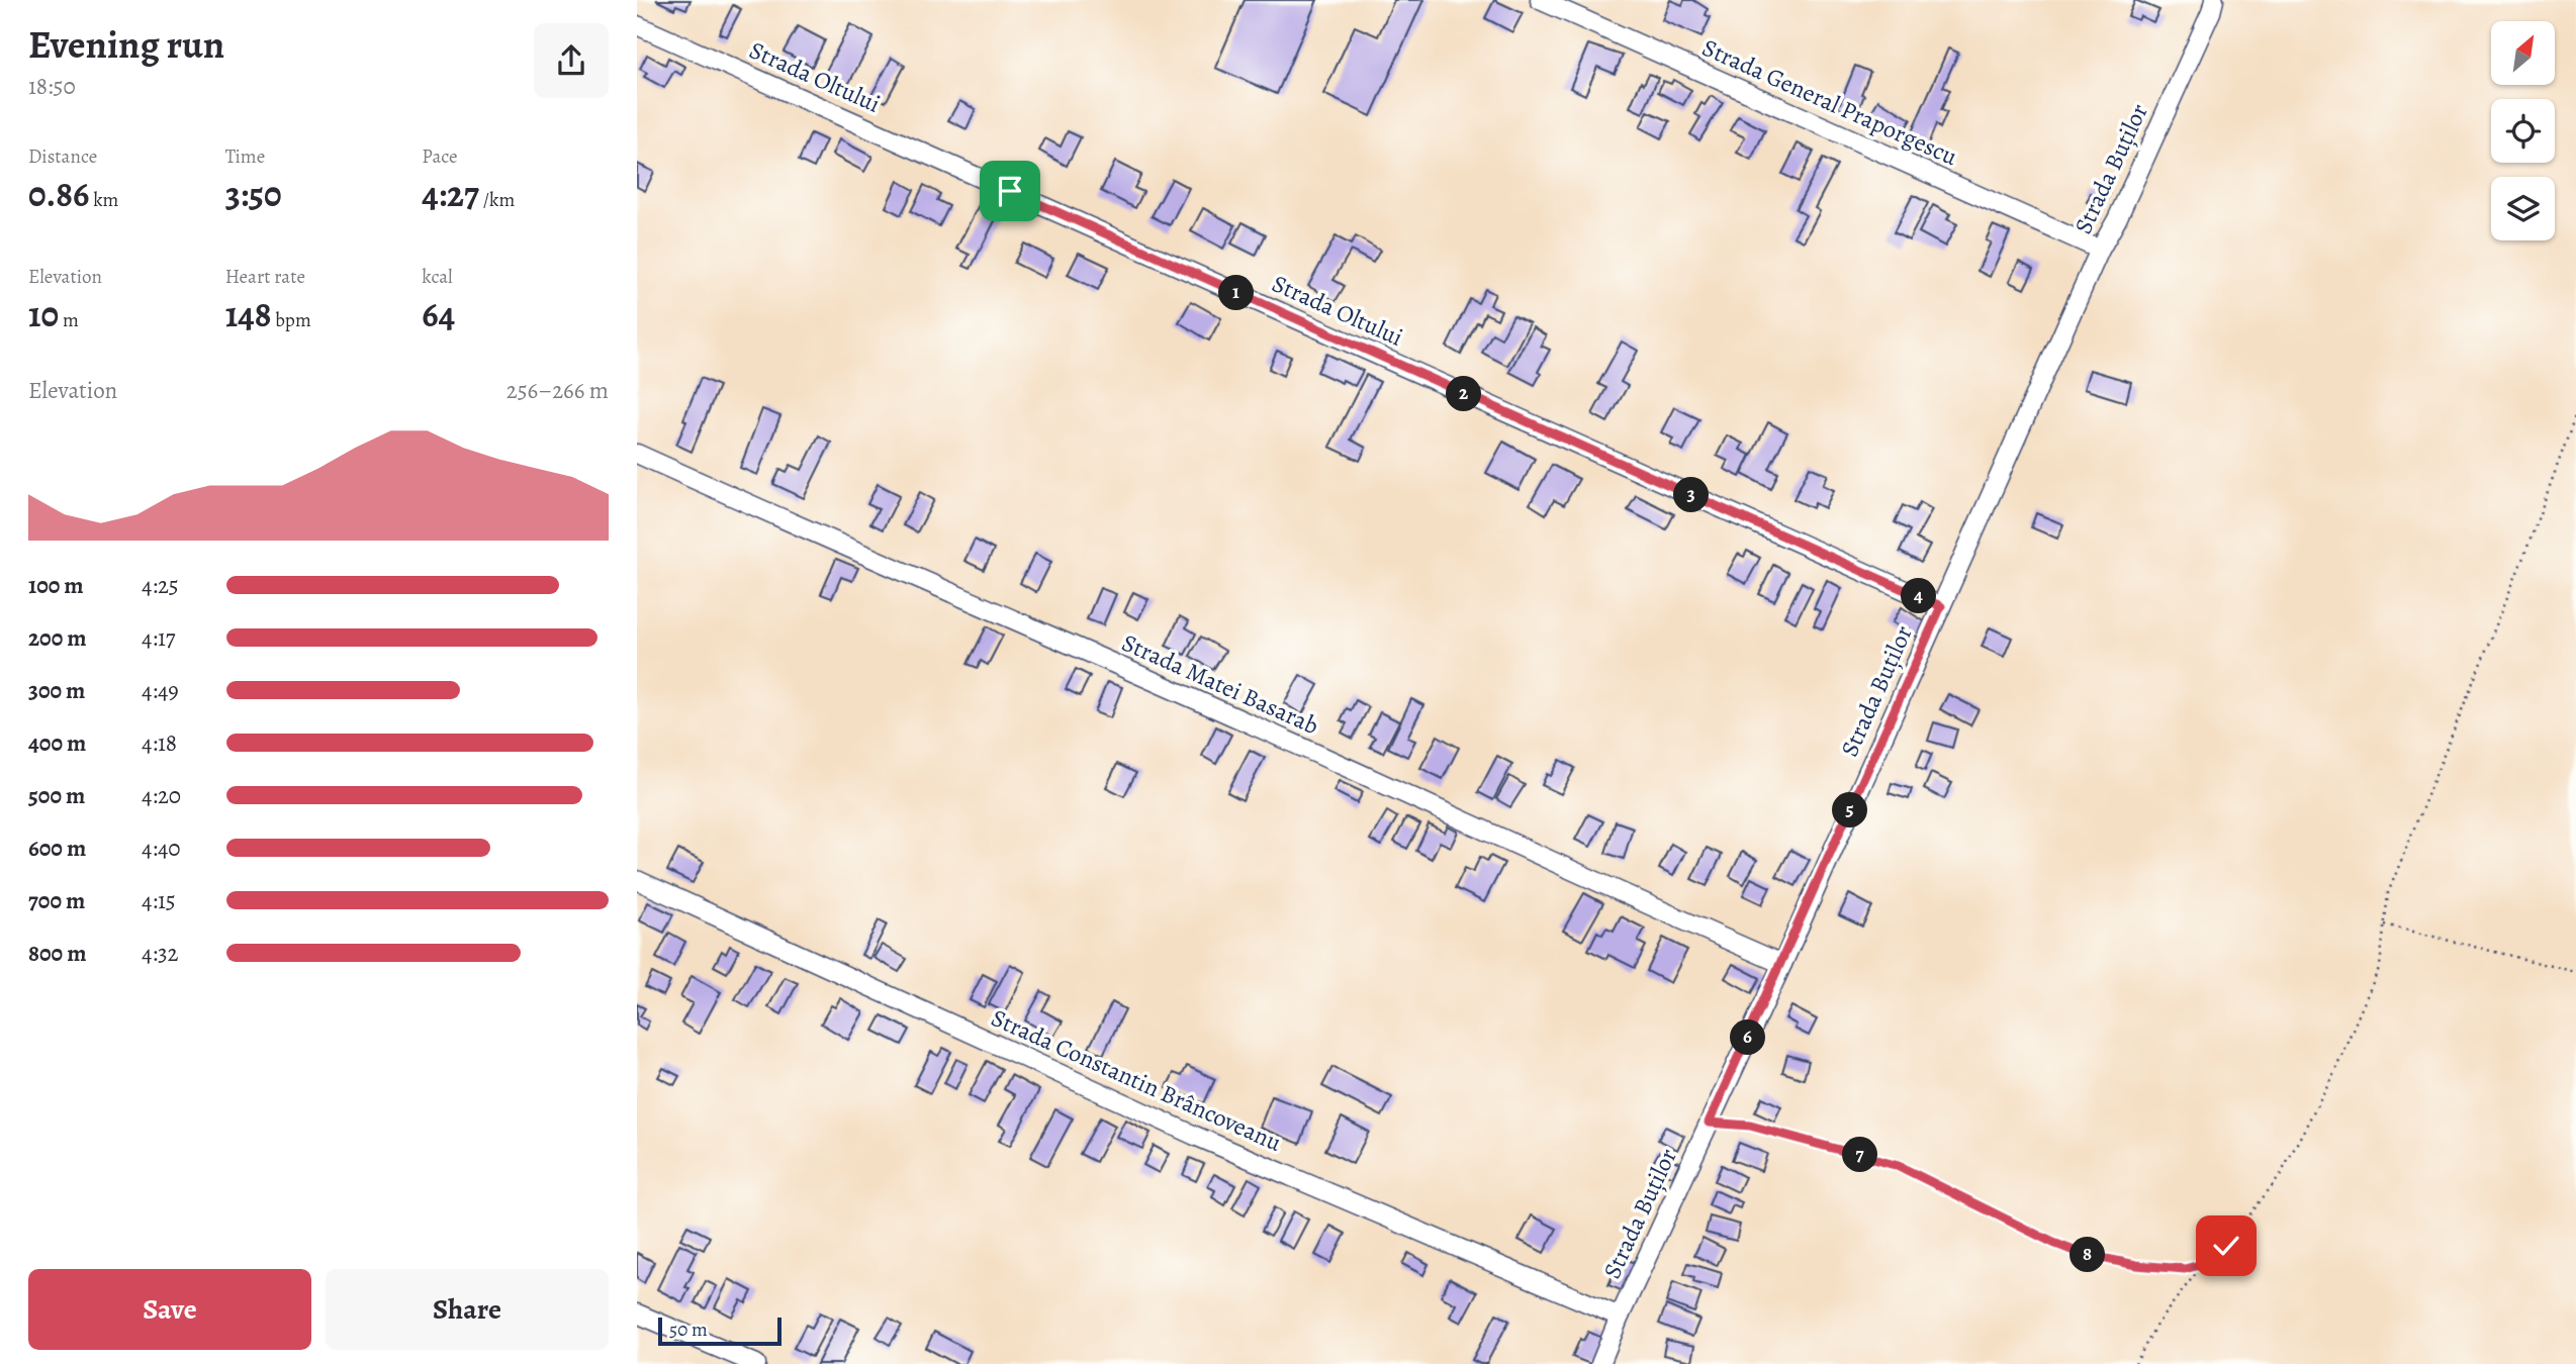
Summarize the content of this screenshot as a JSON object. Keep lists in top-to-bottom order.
{
  "streets": {
    "street": [
      "Strada Oltului",
      "Strada General Praporgescu",
      "Strada Buților",
      "Strada Matei Basarab",
      "Strada Constantin Brâncoveanu"
    ]
  },
  "crossings": [
    ["Strada Oltului", "Strada Buților"],
    ["Strada General Praporgescu", "Strada Buților"],
    ["Strada Buților", "Strada Matei Basarab"],
    ["Strada Buților", "Strada Constantin Brâncoveanu"]
  ],
  "scale_bar": "50 m",
  "north": "top right",
  "page": {
    "heading": ["Evening run", "18:50"],
    "stats": [
      ["Distance", "0.86 km"],
      ["Time", "3:50"],
      ["Pace", "4:27 /km"],
      ["Elevation", "10 m"],
      ["Heart rate", "148 bpm"],
      ["kcal", "64"]
    ],
    "pins": [
      "1",
      "2",
      "3",
      "4",
      "5",
      "6",
      "7",
      "8"
    ],
    "chart": ["Elevation", "256–266 m"],
    "list": [
      {
        "name": "100 m",
        "note": "4:25"
      },
      {
        "name": "200 m",
        "note": "4:17"
      },
      {
        "name": "300 m",
        "note": "4:49"
      },
      {
        "name": "400 m",
        "note": "4:18"
      },
      {
        "name": "500 m",
        "note": "4:20"
      },
      {
        "name": "600 m",
        "note": "4:40"
      },
      {
        "name": "700 m",
        "note": "4:15"
      },
      {
        "name": "800 m",
        "note": "4:32"
      }
    ],
    "buttons": ["Save", "Share"],
    "scale": "50 m"
  }
}
